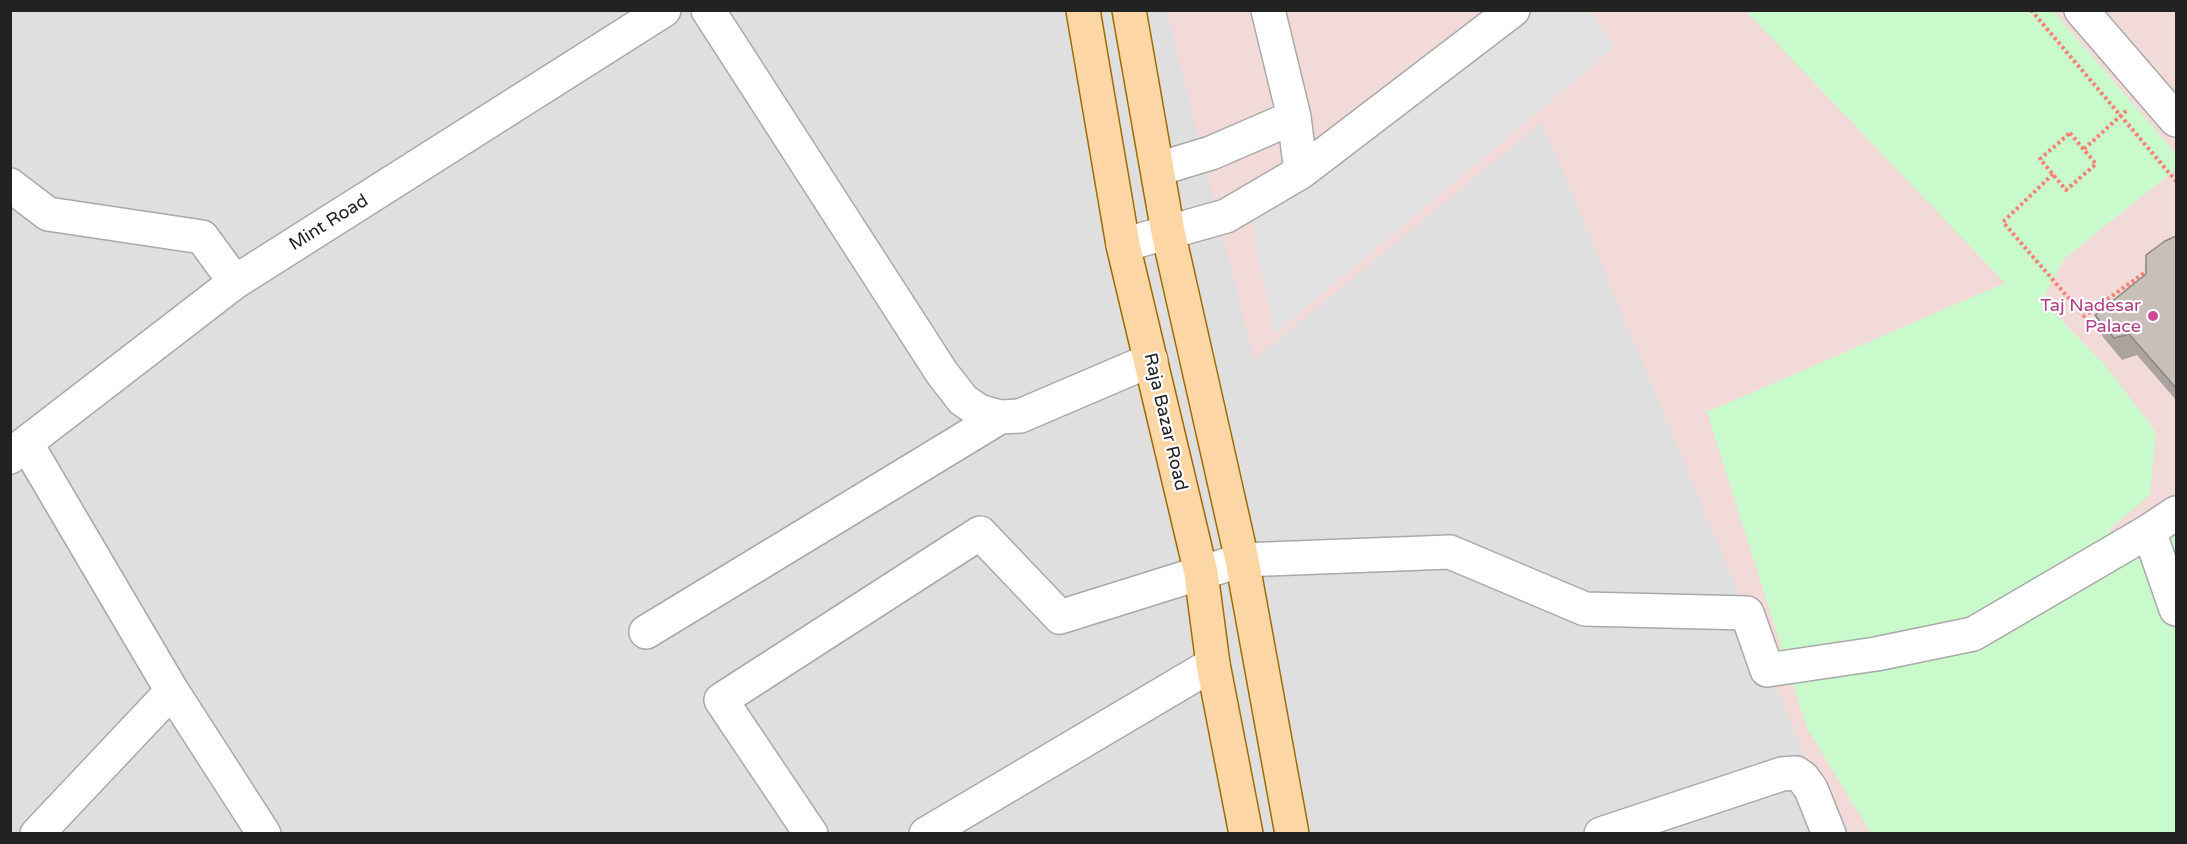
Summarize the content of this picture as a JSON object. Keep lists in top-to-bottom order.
{
  "streets": {
    "main road": ["Raja Bazar Road"],
    "street": ["Mint Road"]
  },
  "places": ["Taj Nadesar Palace"]
}
